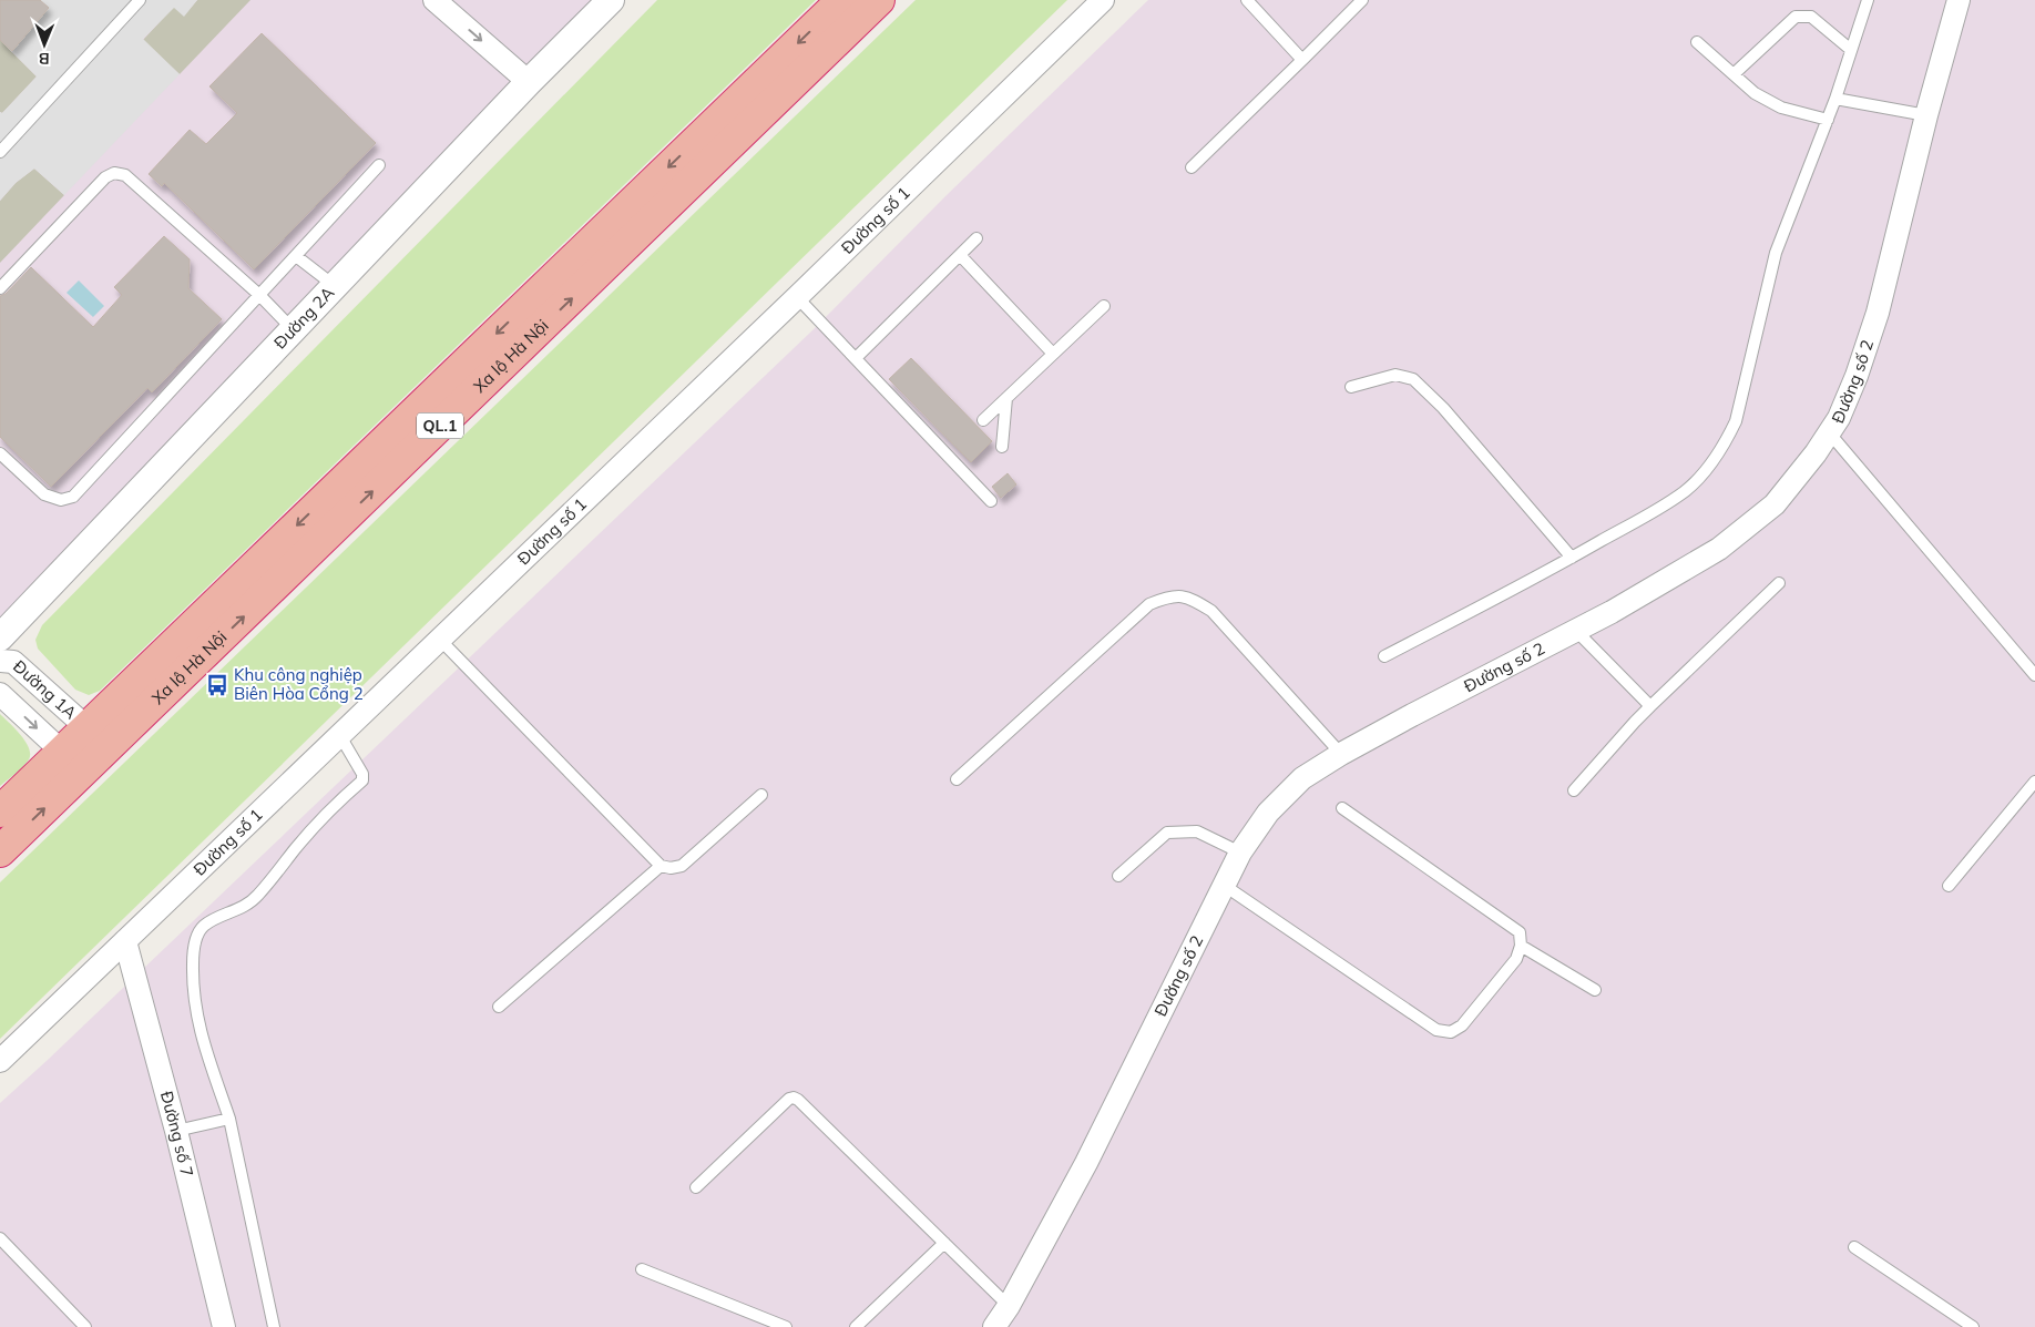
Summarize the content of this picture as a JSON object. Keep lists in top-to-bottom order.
{
  "streets": {
    "highway": ["Xa lộ Hà Nội", "QL.1"],
    "street": [
      "Đường số 1",
      "Đường 2A",
      "Đường số 2",
      "Đường 1A",
      "Đường số 7"
    ]
  },
  "crossings": [
    ["Đường số 1", "Đường số 7"],
    ["Xa lộ Hà Nội", "Đường 1A"]
  ],
  "places": {
    "bus stop": ["Khu công nghiệp Biên Hòa Cổng 2"]
  },
  "north": "bottom"
}
